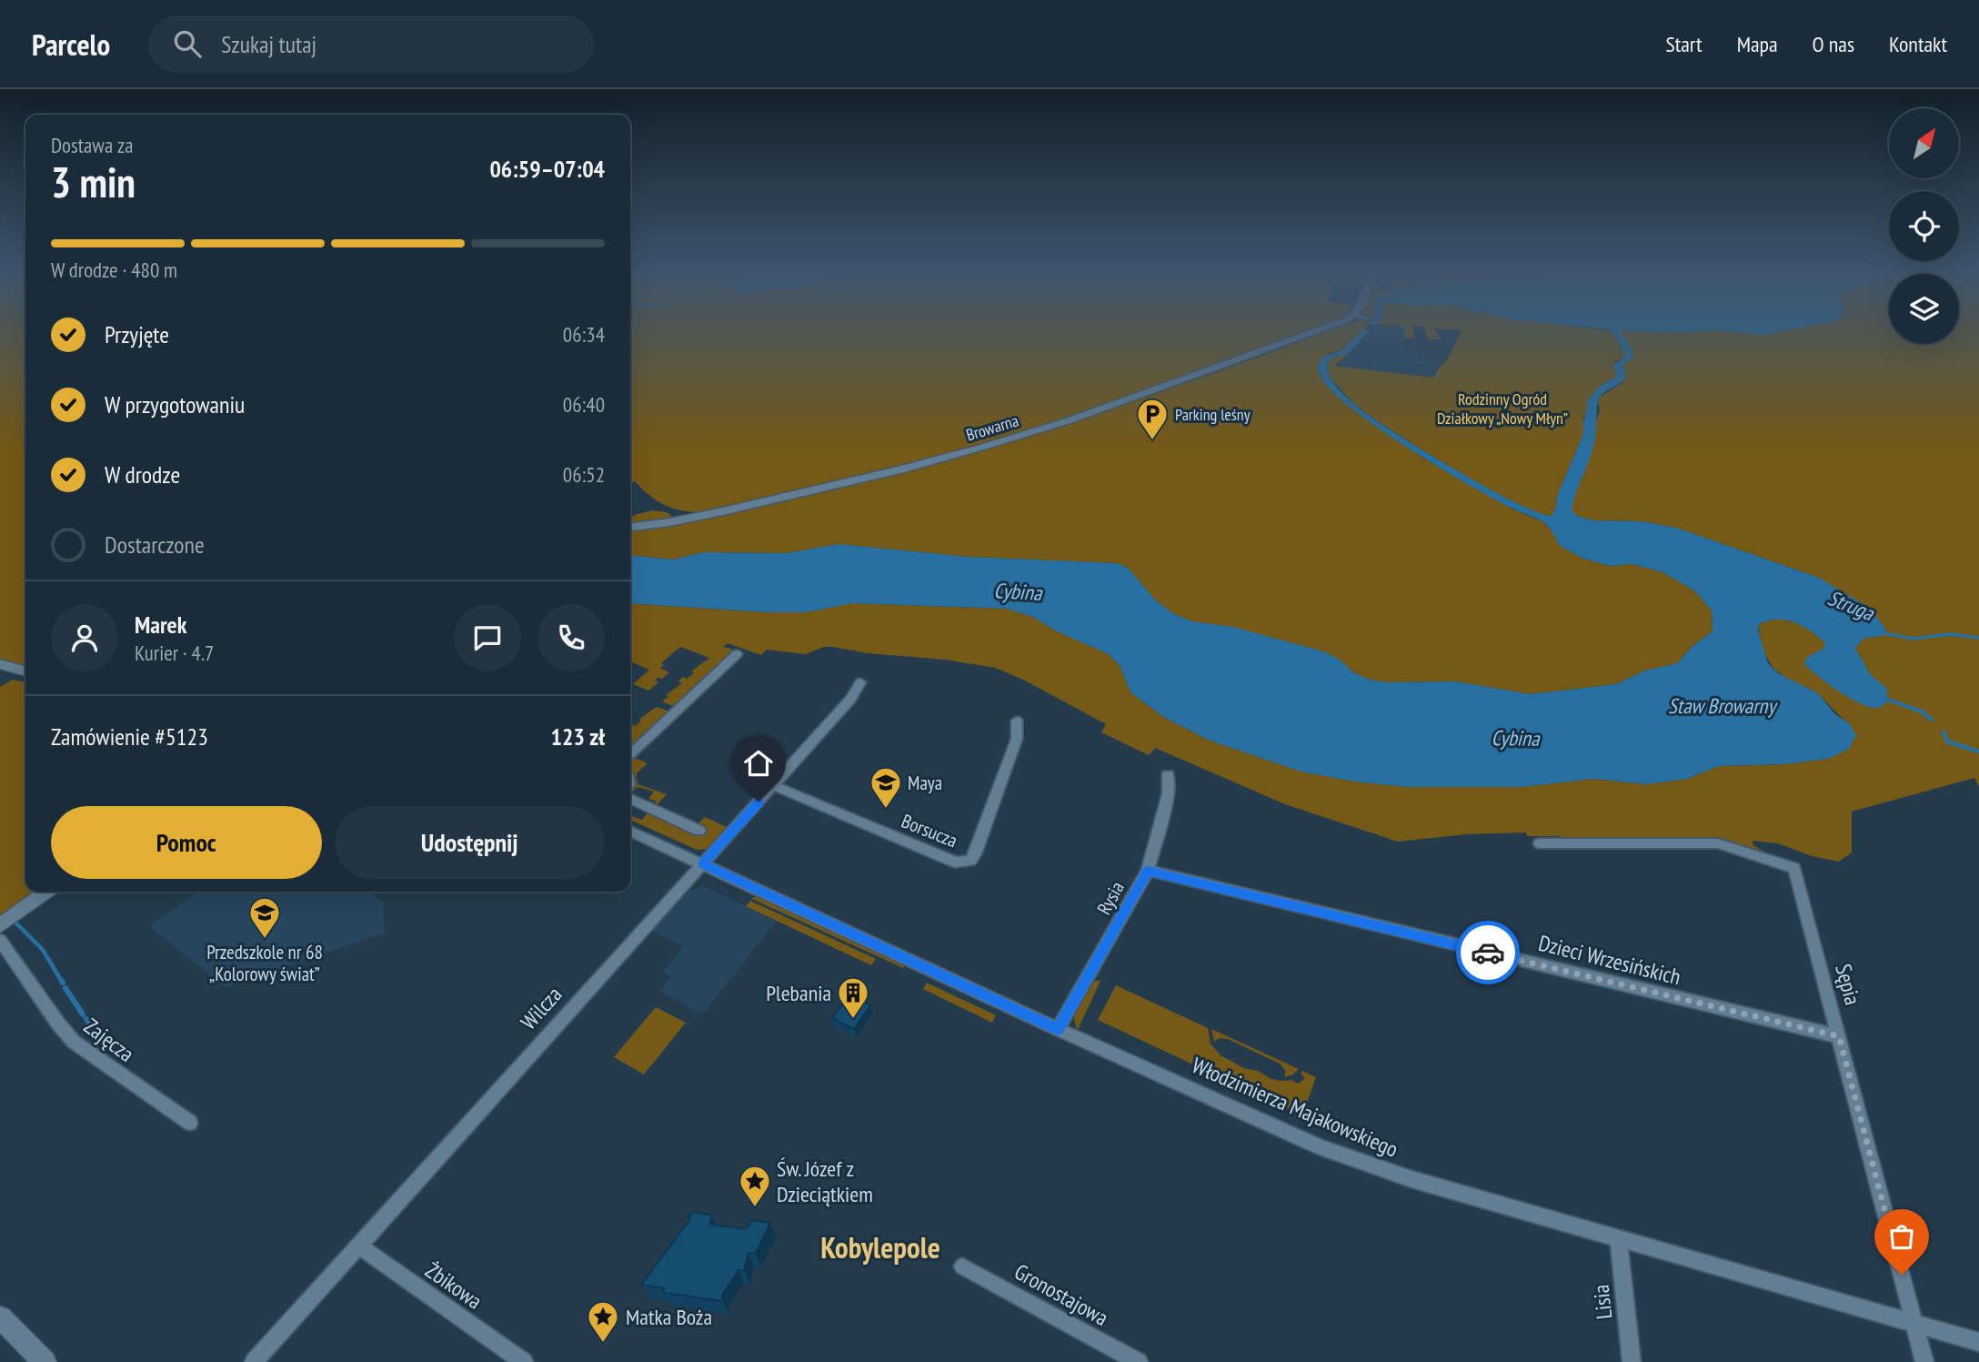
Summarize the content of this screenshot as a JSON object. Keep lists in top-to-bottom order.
{
  "streets": {
    "street": [
      "Browarna",
      "Borsucza",
      "Rysia",
      "Dzieci Wrzesińskich",
      "Sępia",
      "Wilcza",
      "Zajęcza",
      "Włodzimierza Majakowskiego",
      "Żbikowa",
      "Gronostajowa",
      "Lisia"
    ]
  },
  "crossings": [
    ["Borsucza", "Wilcza"],
    ["Rysia", "Dzieci Wrzesińskich"],
    ["Rysia", "Włodzimierza Majakowskiego"],
    ["Dzieci Wrzesińskich", "Sępia"],
    ["Sępia", "Włodzimierza Majakowskiego"],
    ["Wilcza", "Włodzimierza Majakowskiego"],
    ["Wilcza", "Żbikowa"],
    ["Włodzimierza Majakowskiego", "Lisia"]
  ],
  "districts": ["Kobylepole"],
  "water": ["Cybina", "Struga", "Staw Browarny"],
  "parks": ["Rodzinny Ogród Działkowy „Nowy Młyn”"],
  "places": {
    "parking": ["Parking leśny"],
    "school or university": ["Maya", "Przedszkole nr 68 „Kolorowy świat”"],
    "building": ["Plebania"],
    "place": ["Św. Józef z Dzieciątkiem", "Matka Boża"]
  },
  "north": "top right",
  "page": {
    "header": "Parcelo",
    "search": "Szukaj tutaj",
    "nav": [
      "Start",
      "Mapa",
      "O nas",
      "Kontakt"
    ],
    "heading": ["3 min", "Dostawa za", "06:59–07:04"],
    "panel": [
      "Marek",
      "Kurier · 4.7",
      "Zamówienie #5123",
      "123 zł"
    ],
    "bar": "W drodze · 480 m",
    "list": [
      ["Przyjęte", "06:34"],
      ["W przygotowaniu", "06:40"],
      ["W drodze", "06:52"],
      "Dostarczone"
    ],
    "buttons": ["Pomoc", "Udostępnij"]
  }
}
